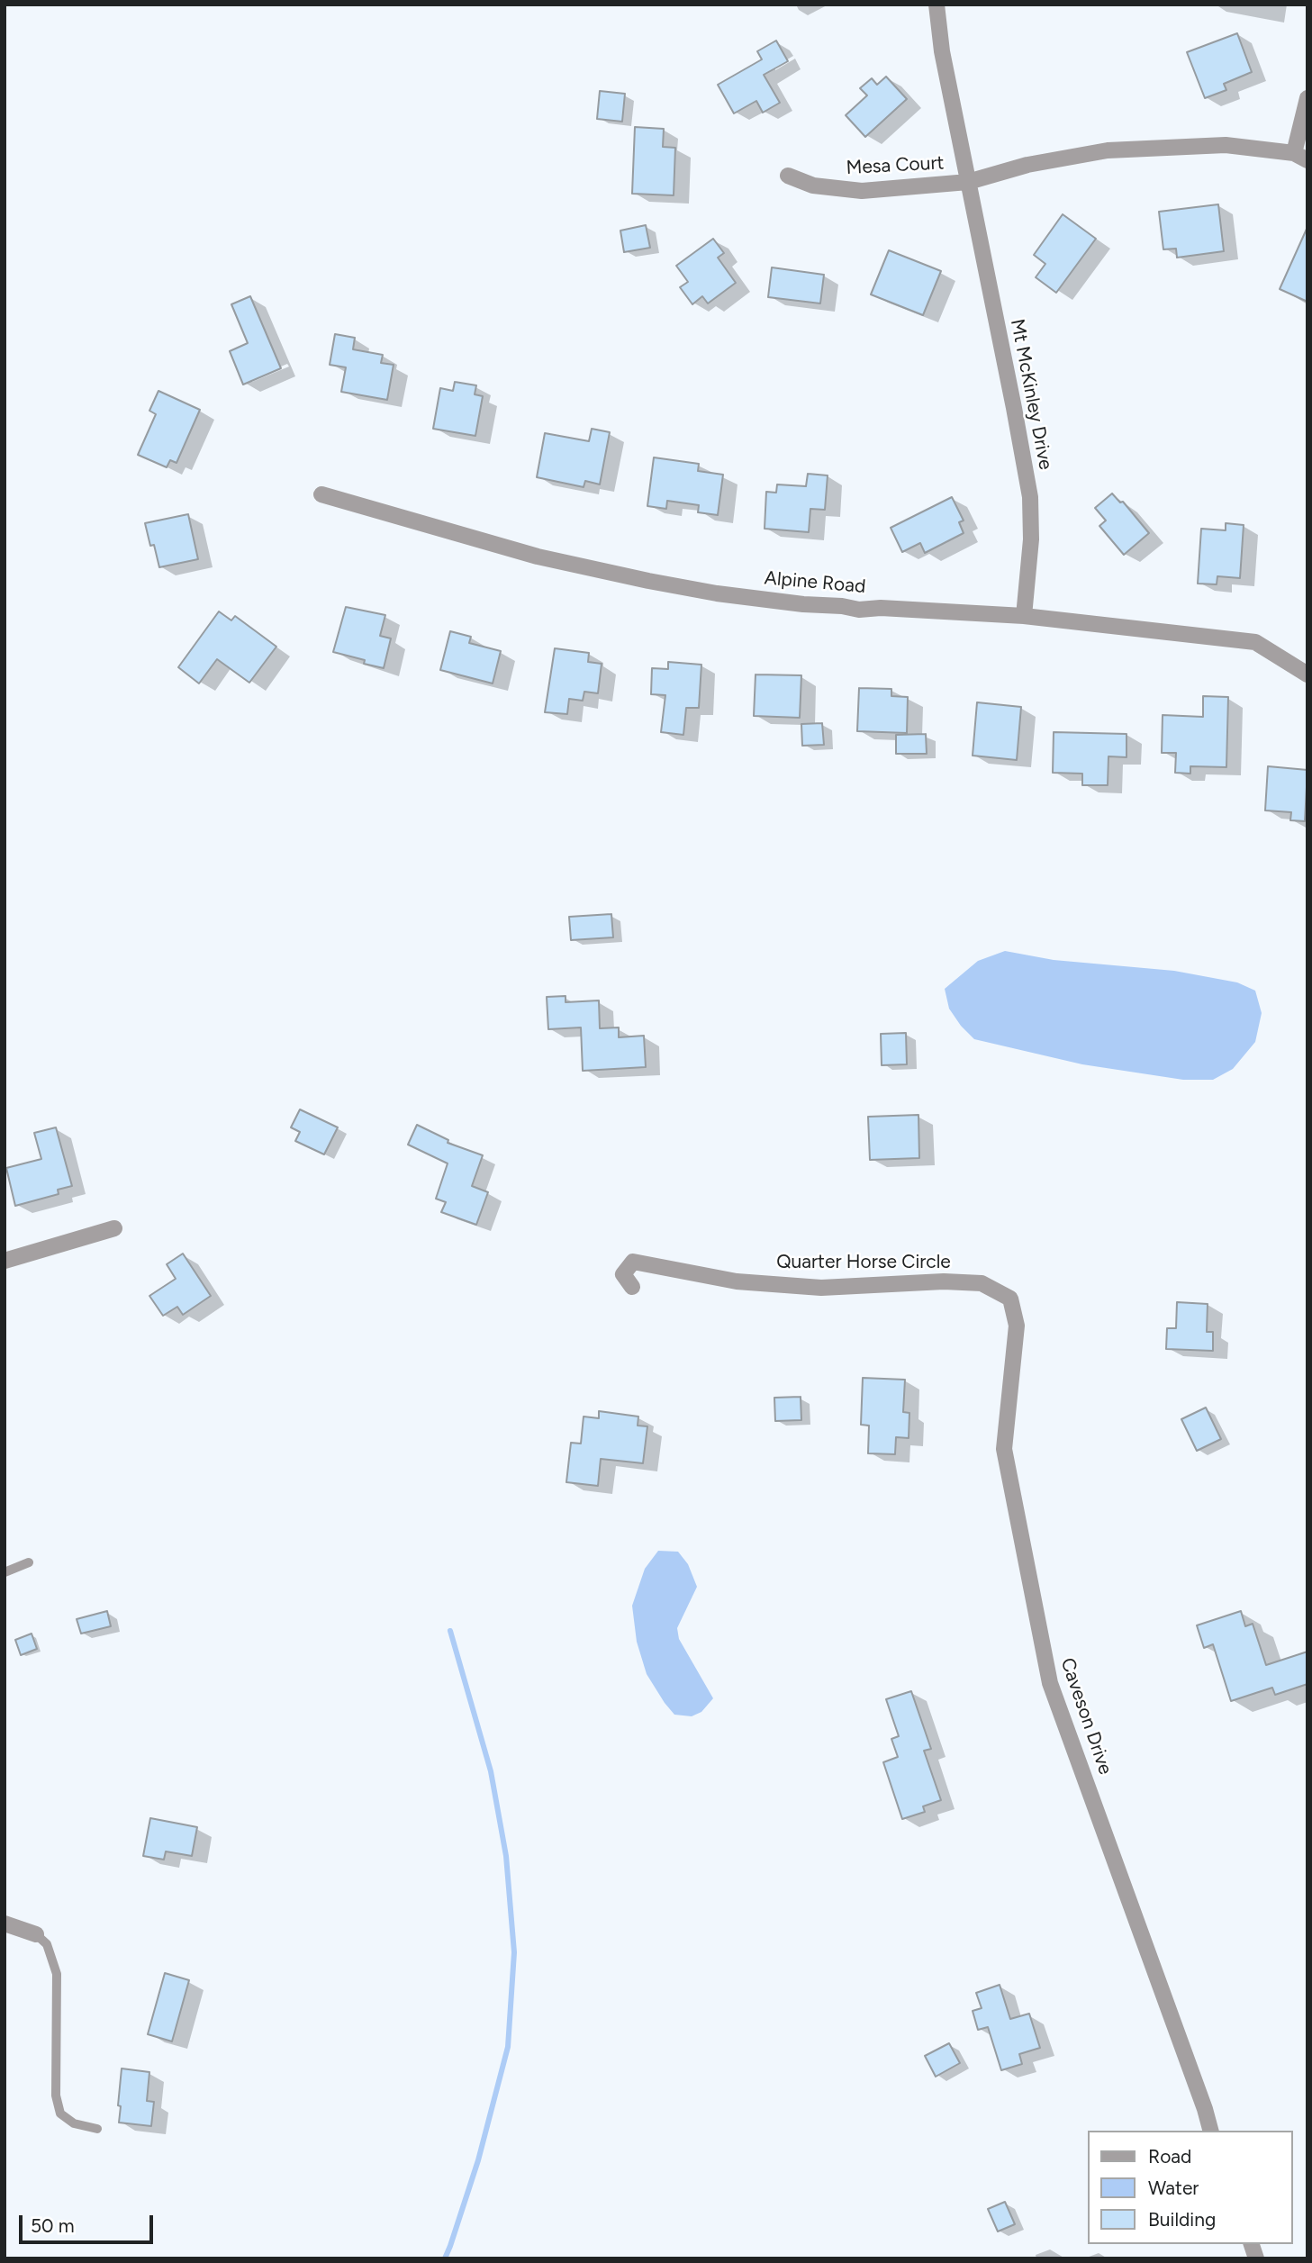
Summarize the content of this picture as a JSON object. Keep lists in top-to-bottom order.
{
  "streets": {
    "street": [
      "Mesa Court",
      "Mt McKinley Drive",
      "Alpine Road",
      "Quarter Horse Circle",
      "Caveson Drive"
    ]
  },
  "crossings": [
    ["Mesa Court", "Mt McKinley Drive"],
    ["Mt McKinley Drive", "Alpine Road"],
    ["Quarter Horse Circle", "Caveson Drive"]
  ],
  "legend": ["Road", "Water", "Building"],
  "scale_bar": "50 m"
}
